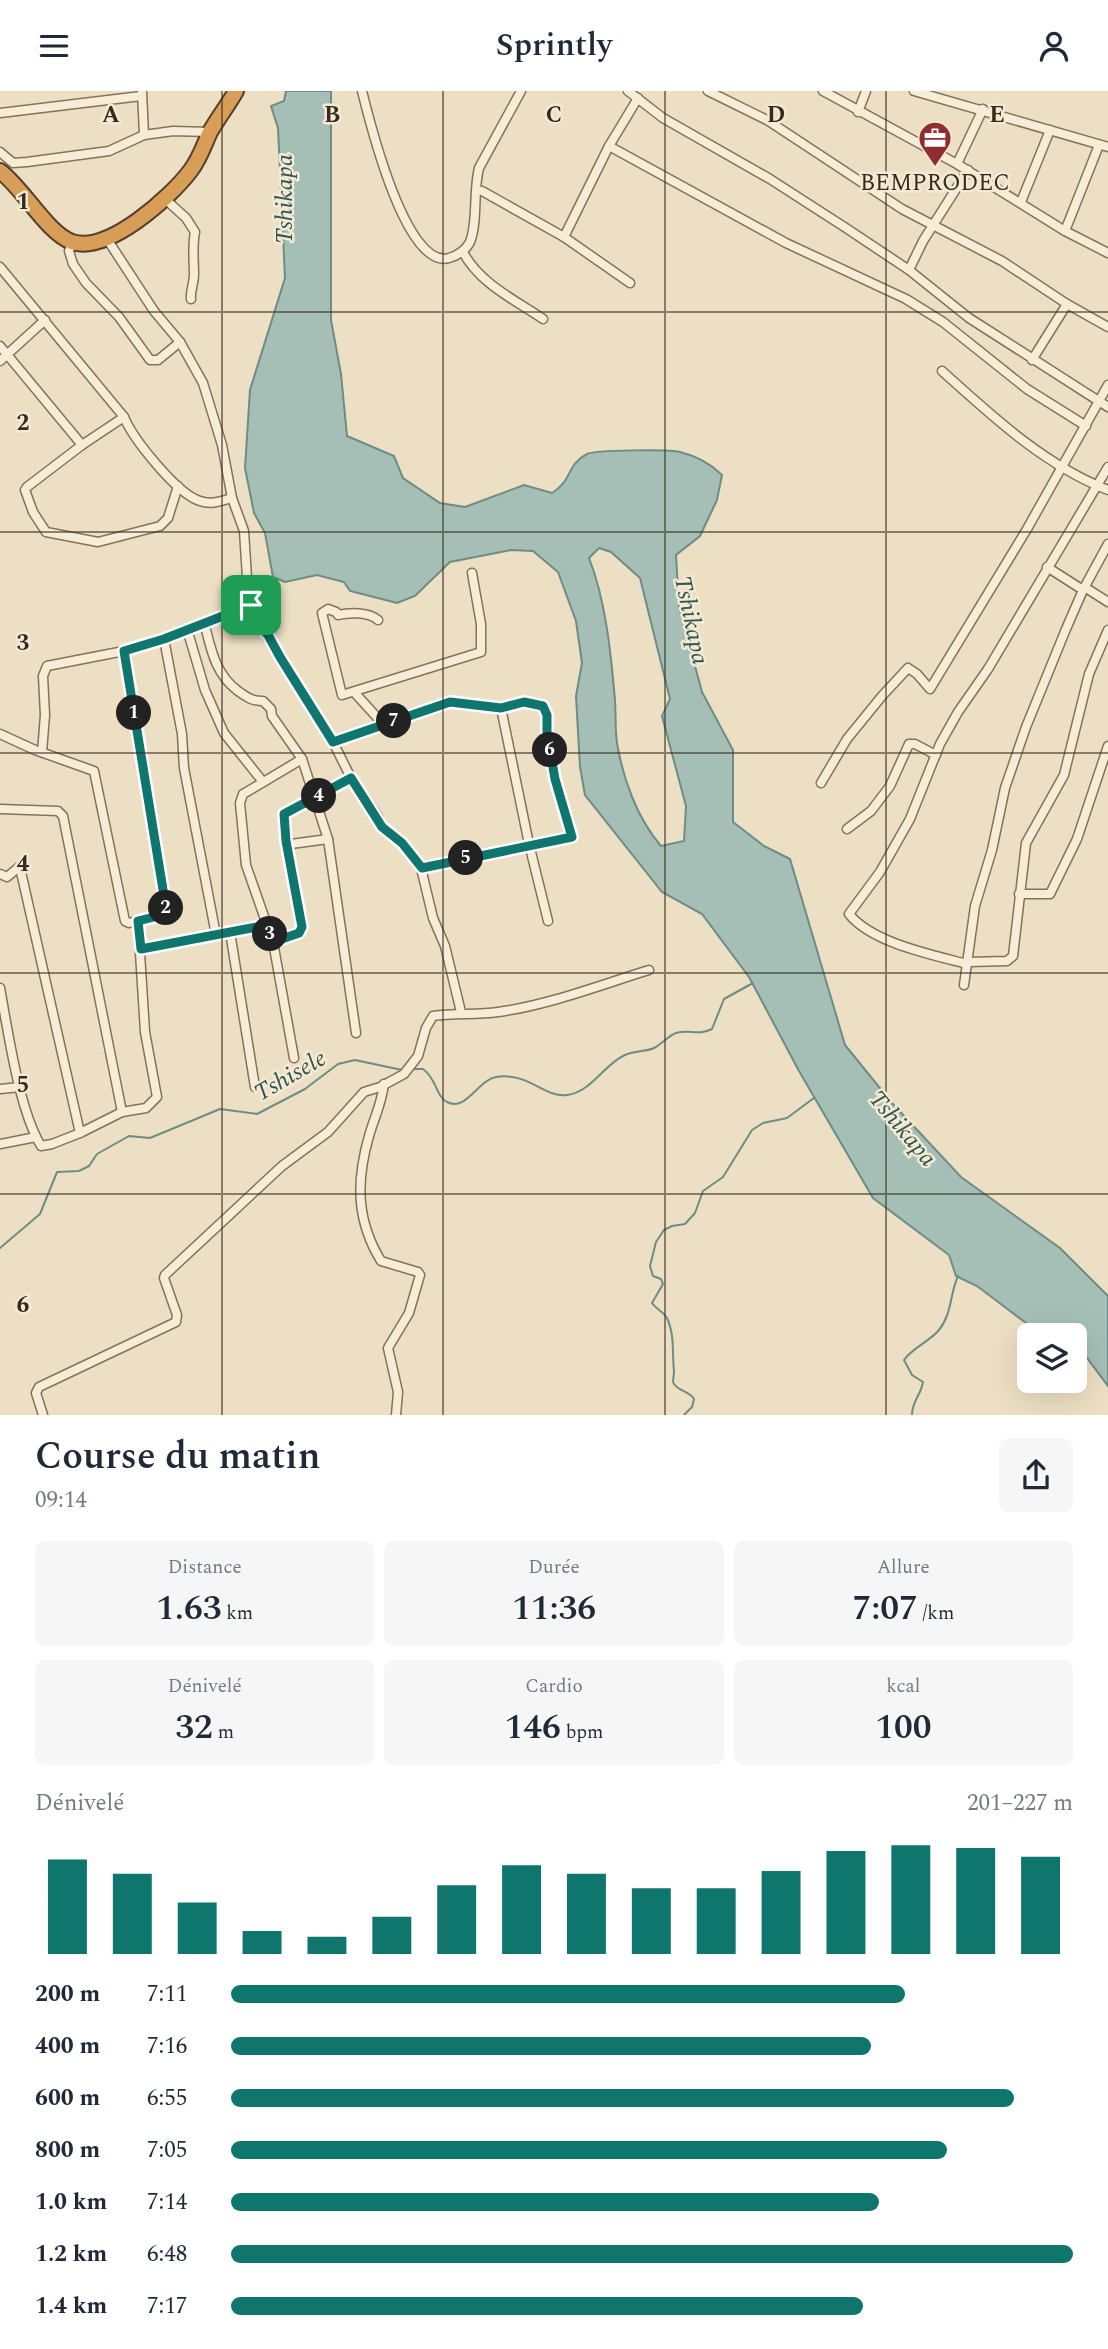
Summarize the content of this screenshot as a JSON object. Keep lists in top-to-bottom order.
{
  "water": ["Tshikapa", "Tshisele"],
  "places": {
    "office": ["BEMPRODEC"]
  },
  "page": {
    "header": "Sprintly",
    "pins": [
      "1",
      "7",
      "6",
      "4",
      "5",
      "2",
      "3"
    ],
    "heading": ["Course du matin", "09:14"],
    "stats": [
      ["Distance", "1.63 km"],
      ["Durée", "11:36"],
      ["Allure", "7:07 /km"],
      ["Dénivelé", "32 m"],
      ["Cardio", "146 bpm"],
      ["kcal", "100"]
    ],
    "chart": ["Dénivelé", "201–227 m"],
    "list": [
      {
        "name": "200 m",
        "note": "7:11"
      },
      {
        "name": "400 m",
        "note": "7:16"
      },
      {
        "name": "600 m",
        "note": "6:55"
      },
      {
        "name": "800 m",
        "note": "7:05"
      },
      {
        "name": "1.0 km",
        "note": "7:14"
      },
      {
        "name": "1.2 km",
        "note": "6:48"
      },
      {
        "name": "1.4 km",
        "note": "7:17"
      }
    ]
  },
  "grid": {
    "columns": [
      "A",
      "B",
      "C",
      "D",
      "E"
    ],
    "rows": [
      "1",
      "2",
      "3",
      "4",
      "5",
      "6"
    ]
  }
}
